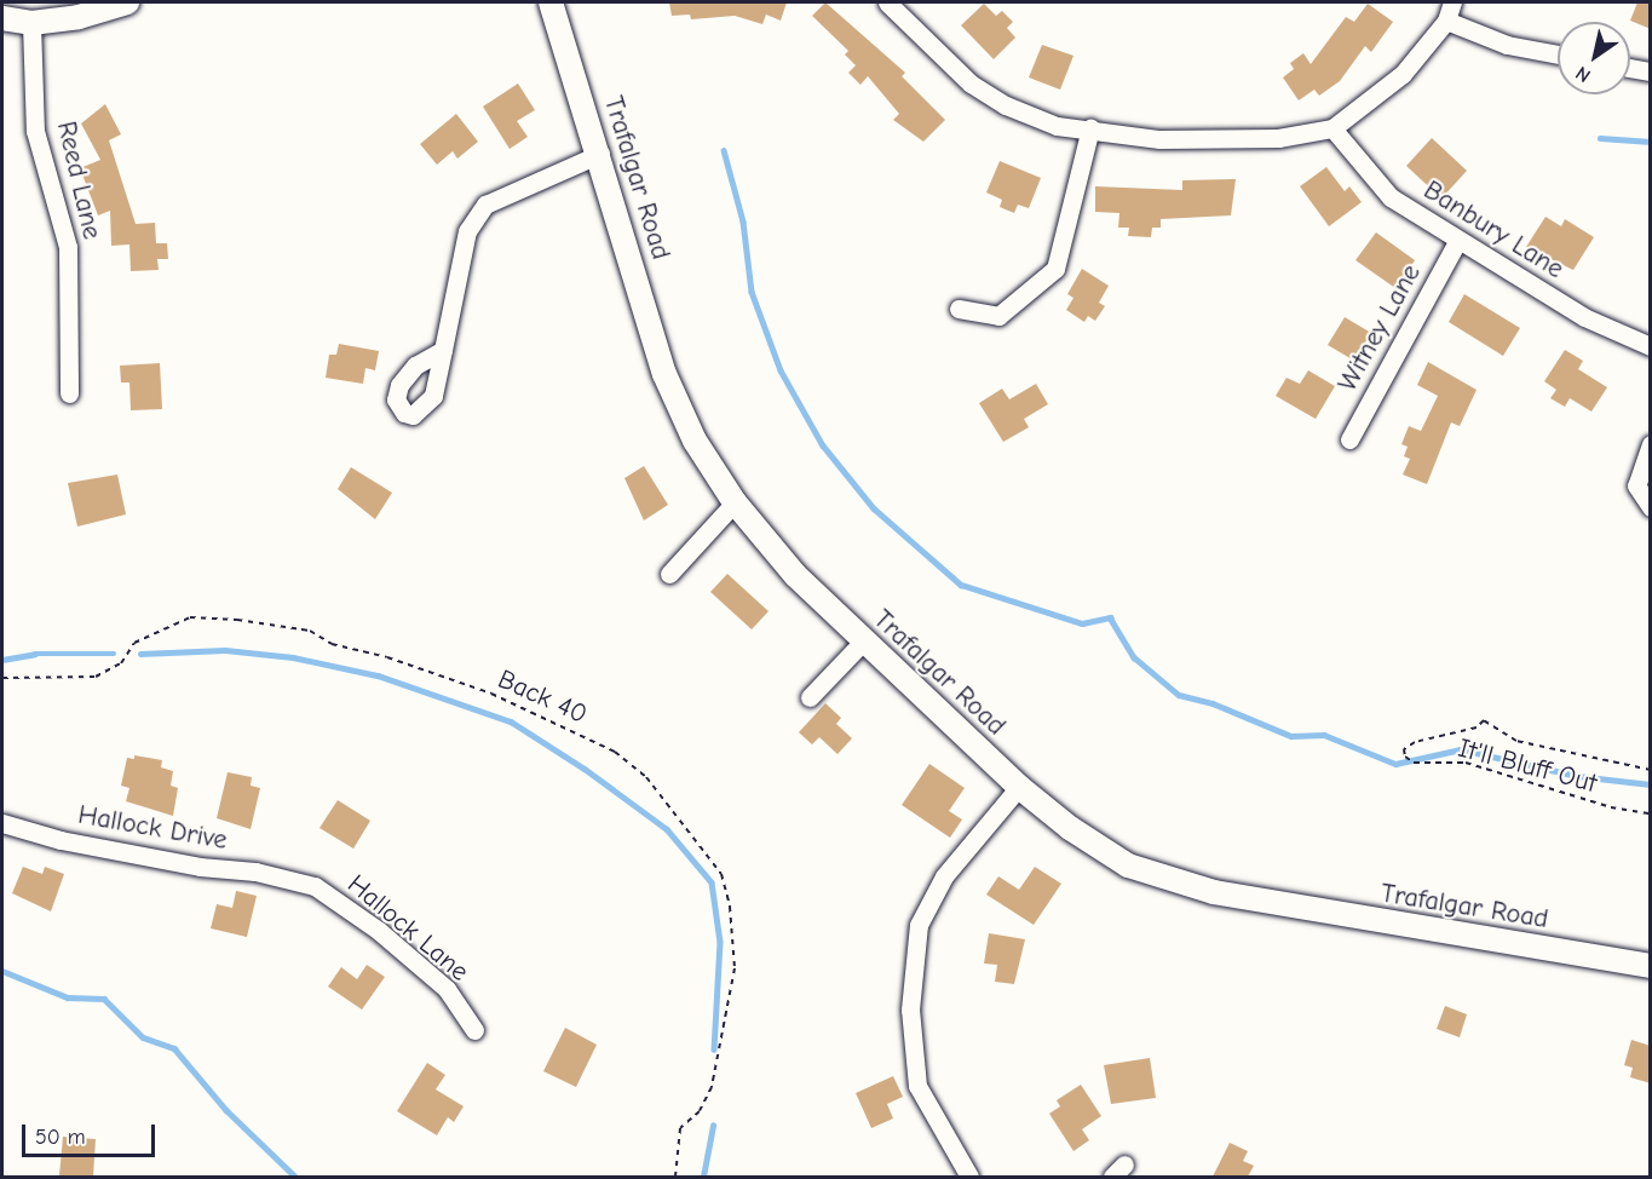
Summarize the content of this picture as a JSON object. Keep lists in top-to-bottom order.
{
  "streets": {
    "street": [
      "Trafalgar Road",
      "Reed Lane",
      "Banbury Lane",
      "Witney Lane",
      "Hallock Drive",
      "Hallock Lane"
    ],
    "path": ["Back 40", "It'll Bluff Out"]
  },
  "crossings": [
    ["Banbury Lane", "Witney Lane"],
    ["Hallock Drive", "Hallock Lane"]
  ],
  "scale_bar": "50 m",
  "north": "bottom left"
}
